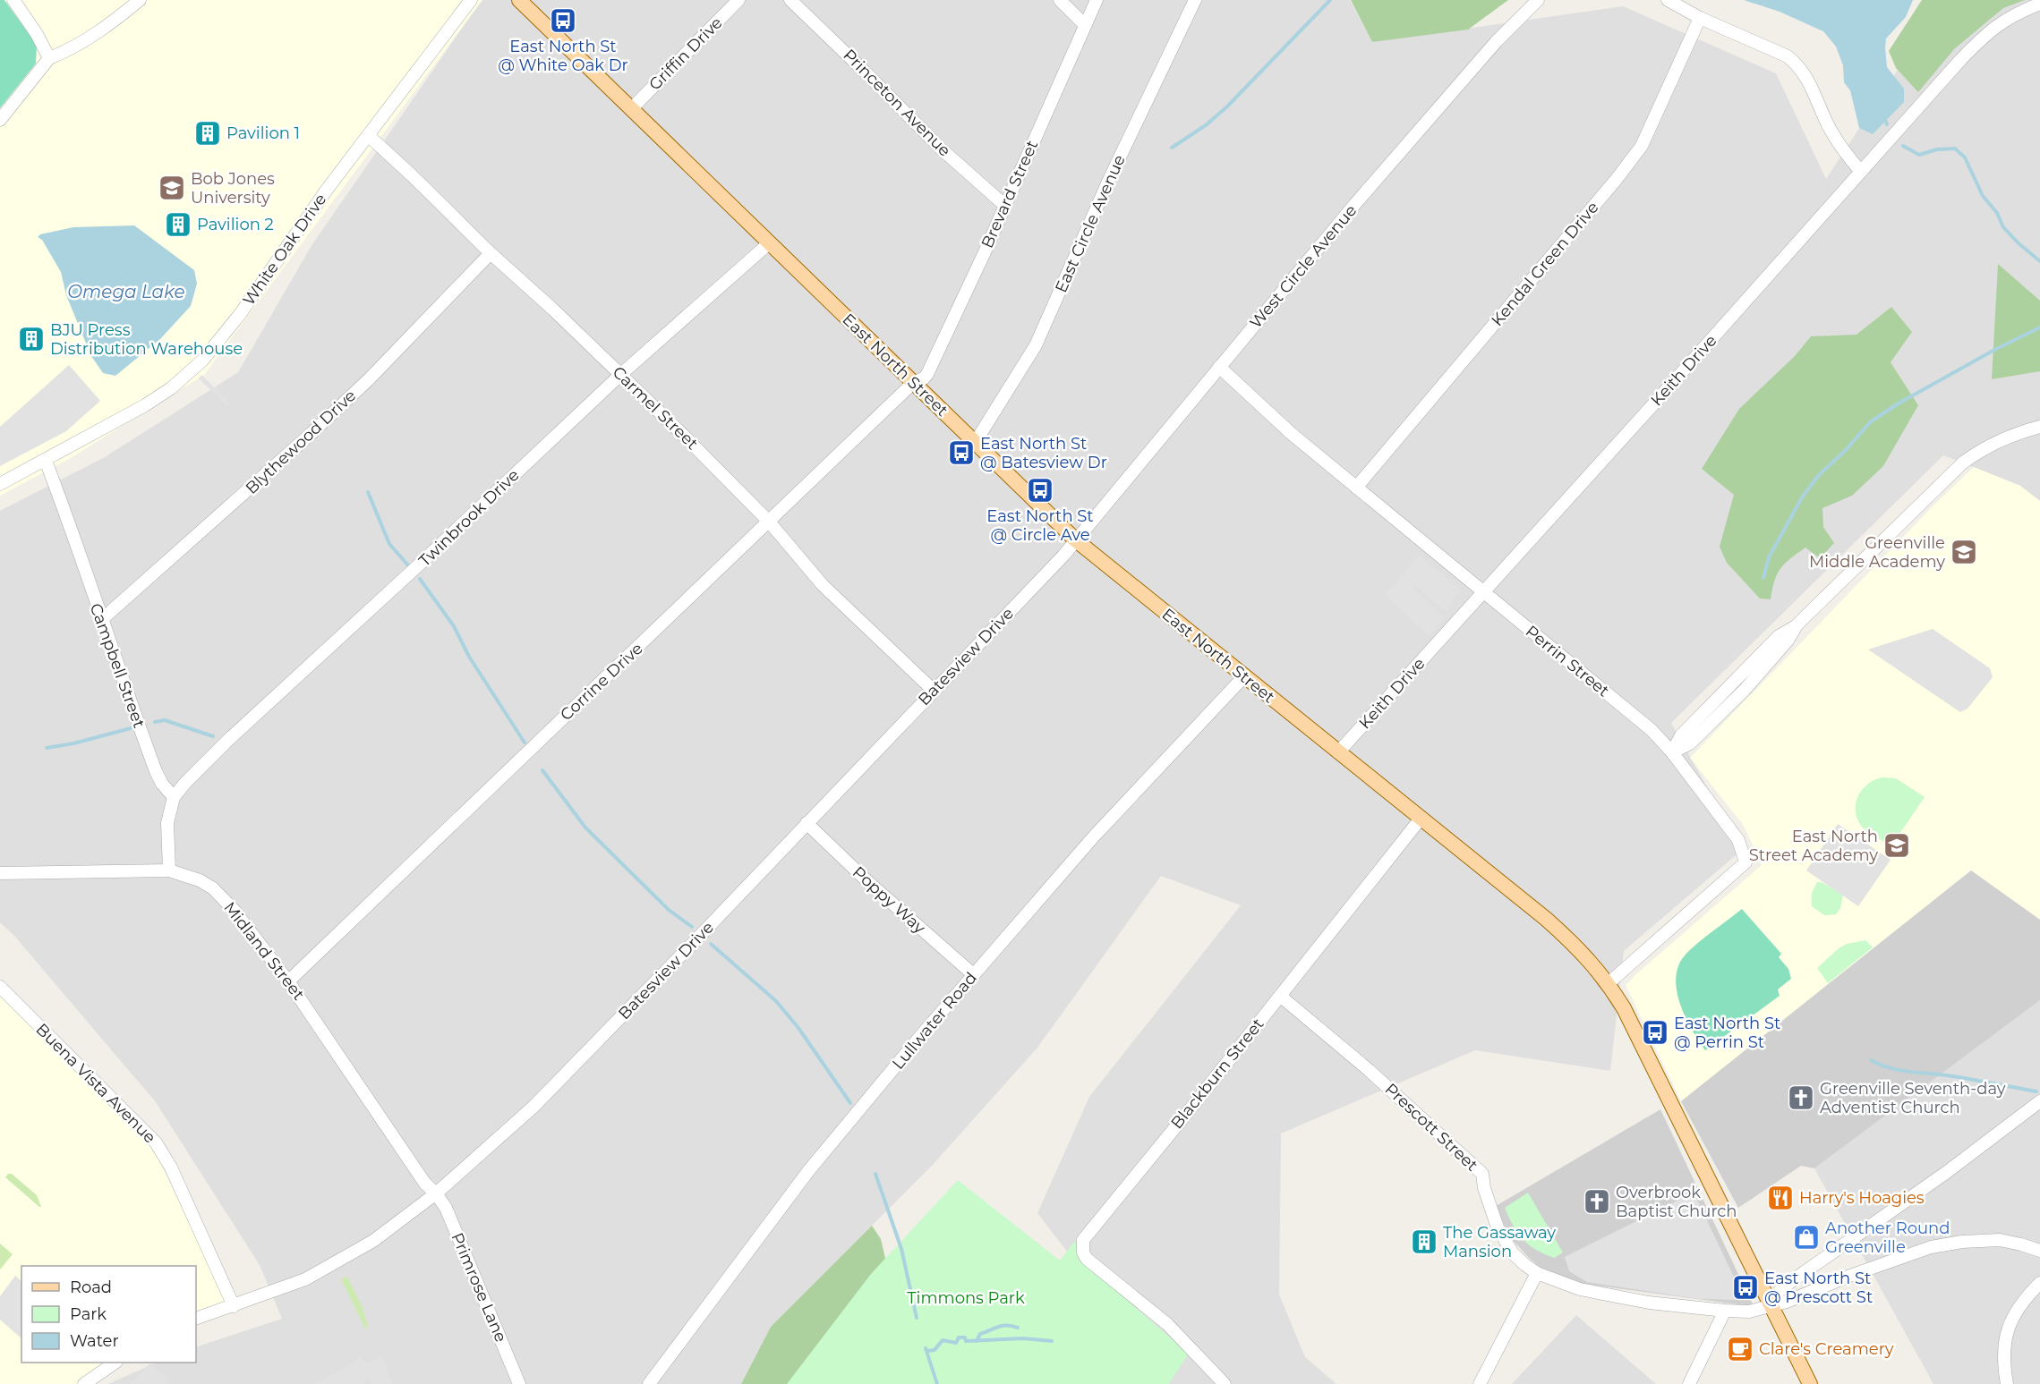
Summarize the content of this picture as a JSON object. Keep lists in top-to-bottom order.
{
  "streets": {
    "main road": ["East North Street"],
    "street": [
      "Griffin Drive",
      "Princeton Avenue",
      "Brevard Street",
      "East Circle Avenue",
      "White Oak Drive",
      "Kendal Green Drive",
      "West Circle Avenue",
      "Keith Drive",
      "Carmel Street",
      "Blythewood Drive",
      "Twinbrook Drive",
      "Batesview Drive",
      "Perrin Street",
      "Campbell Street",
      "Corrine Drive",
      "Poppy Way",
      "Midland Street",
      "Lullwater Road",
      "Blackburn Street",
      "Buena Vista Avenue",
      "Prescott Street",
      "Primrose Lane"
    ]
  },
  "crossings": [
    ["Griffin Drive", "East North Street"],
    ["Princeton Avenue", "Brevard Street"],
    ["Brevard Street", "East North Street"],
    ["Brevard Street", "Corrine Drive"],
    ["East Circle Avenue", "East North Street"],
    ["White Oak Drive", "Carmel Street"],
    ["White Oak Drive", "Campbell Street"],
    ["Kendal Green Drive", "Perrin Street"],
    ["West Circle Avenue", "East North Street"],
    ["West Circle Avenue", "Batesview Drive"],
    ["West Circle Avenue", "Perrin Street"],
    ["East North Street", "Keith Drive"],
    ["East North Street", "Twinbrook Drive"],
    ["East North Street", "Batesview Drive"],
    ["East North Street", "Perrin Street"],
    ["East North Street", "Corrine Drive"],
    ["East North Street", "Lullwater Road"],
    ["East North Street", "Blackburn Street"],
    ["East North Street", "Prescott Street"],
    ["Keith Drive", "Perrin Street"],
    ["Carmel Street", "Blythewood Drive"],
    ["Carmel Street", "Twinbrook Drive"],
    ["Carmel Street", "Batesview Drive"],
    ["Carmel Street", "Corrine Drive"],
    ["Blythewood Drive", "Campbell Street"],
    ["Twinbrook Drive", "Campbell Street"],
    ["Batesview Drive", "Poppy Way"],
    ["Batesview Drive", "Midland Street"],
    ["Batesview Drive", "Buena Vista Avenue"],
    ["Batesview Drive", "Primrose Lane"],
    ["Corrine Drive", "Midland Street"],
    ["Poppy Way", "Lullwater Road"],
    ["Midland Street", "Primrose Lane"],
    ["Blackburn Street", "Prescott Street"]
  ],
  "water": ["Omega Lake"],
  "parks": ["Timmons Park"],
  "places": {
    "bus stop": [
      "East North St @ White Oak Dr",
      "East North St @ Batesview Dr",
      "East North St @ Circle Ave",
      "East North St @ Perrin St",
      "East North St @ Prescott St"
    ],
    "building": [
      "Pavilion 1",
      "Pavilion 2",
      "BJU Press Distribution Warehouse",
      "The Gassaway Mansion"
    ],
    "school or university": ["Bob Jones University", "Greenville Middle Academy", "East North Street Academy"],
    "church": ["Greenville Seventh-day Adventist Church", "Overbrook Baptist Church"],
    "restaurant": ["Harry's Hoagies"],
    "shop": ["Another Round Greenville"],
    "cafe": ["Clare's Creamery"]
  },
  "legend": ["Road", "Park", "Water"]
}
